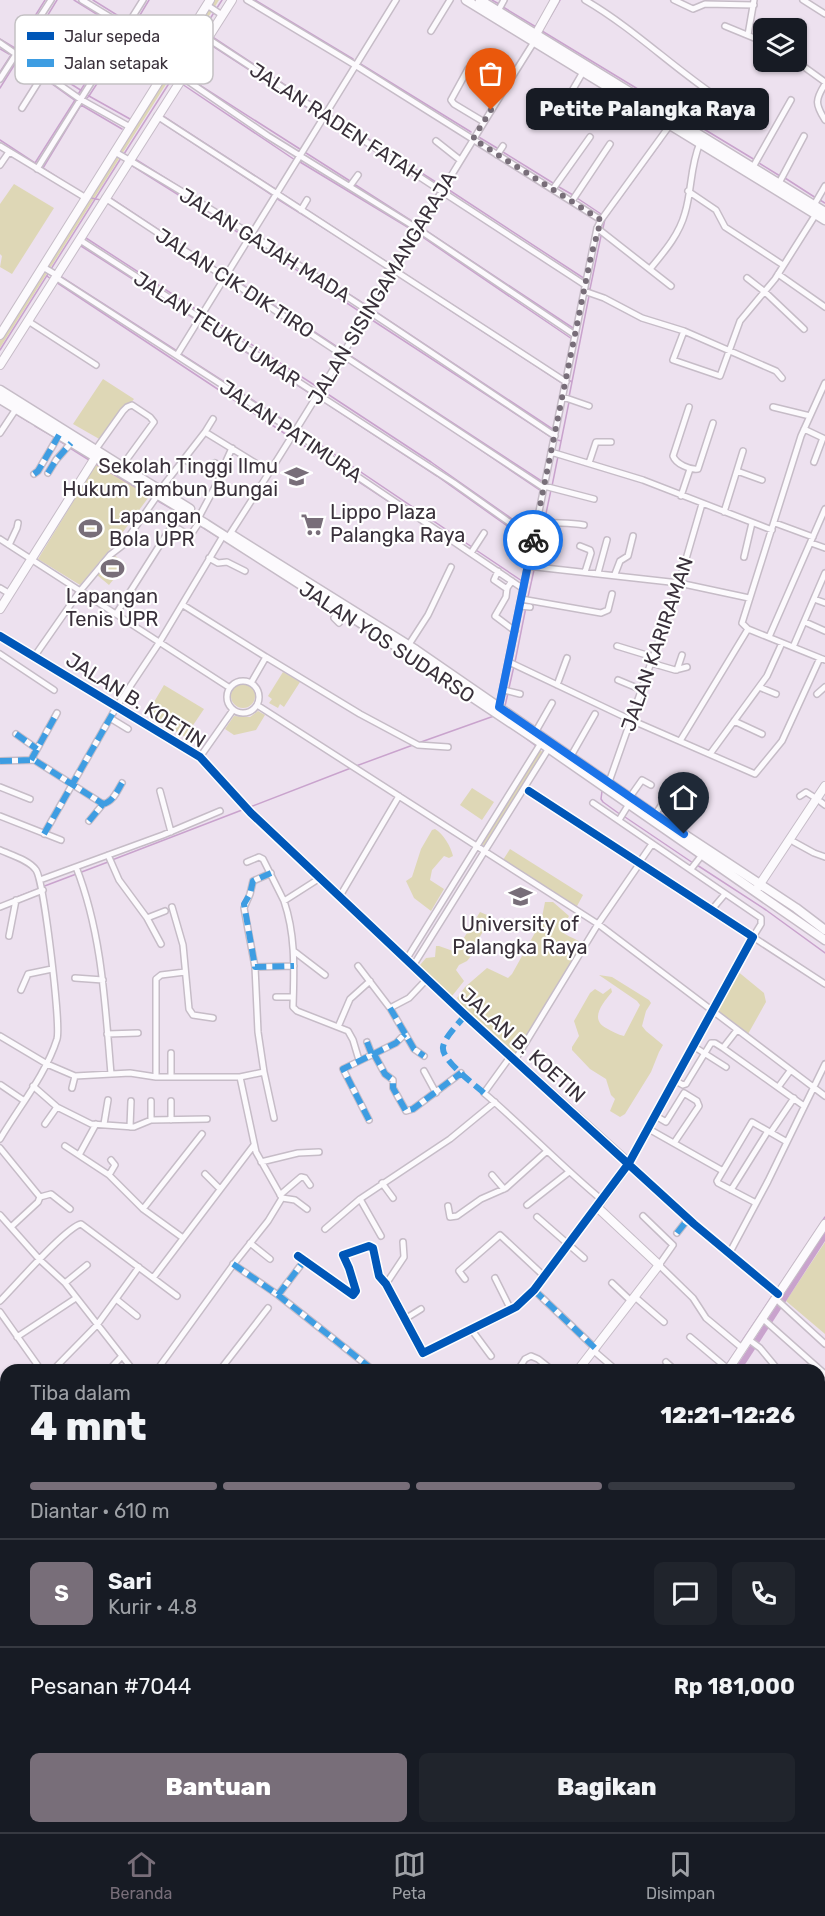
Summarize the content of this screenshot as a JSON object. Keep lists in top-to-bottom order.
{
  "streets": {
    "main road": ["JALAN YOS SUDARSO"],
    "street": [
      "JALAN RADEN FATAH",
      "JALAN GAJAH MADA",
      "JALAN CIK DIK TIRO",
      "JALAN SISINGAMANGARAJA",
      "JALAN TEUKU UMAR",
      "JALAN PATIMURA",
      "JALAN KARIRAMAN",
      "JALAN B. KOETIN"
    ]
  },
  "crossings": [
    ["JALAN RADEN FATAH", "JALAN SISINGAMANGARAJA"],
    ["JALAN GAJAH MADA", "JALAN SISINGAMANGARAJA"],
    ["JALAN CIK DIK TIRO", "JALAN SISINGAMANGARAJA"],
    ["JALAN SISINGAMANGARAJA", "JALAN TEUKU UMAR"],
    ["JALAN SISINGAMANGARAJA", "JALAN PATIMURA"],
    ["JALAN SISINGAMANGARAJA", "JALAN YOS SUDARSO"],
    ["JALAN SISINGAMANGARAJA", "JALAN B. KOETIN"],
    ["JALAN YOS SUDARSO", "JALAN KARIRAMAN"]
  ],
  "places": {
    "other": ["Petite Palangka Raya"],
    "school or university": ["Sekolah Tinggi Ilmu Hukum Tambun Bungai", "University of Palangka Raya"],
    "supermarket": ["Lippo Plaza Palangka Raya"],
    "sports": ["Lapangan Bola UPR", "Lapangan Tenis UPR"]
  },
  "legend": ["Jalur sepeda", "Jalan setapak"],
  "page": {
    "bubble": "Petite Palangka Raya",
    "heading": ["4 mnt", "Tiba dalam", "12:21–12:26"],
    "panel": [
      "Sari",
      "Kurir · 4.8",
      "Pesanan #7044",
      "Rp 181,000"
    ],
    "bar": "Diantar · 610 m",
    "round": "S",
    "buttons": ["Bantuan", "Bagikan"],
    "tabs": ["Beranda", "Peta", "Disimpan"]
  }
}
